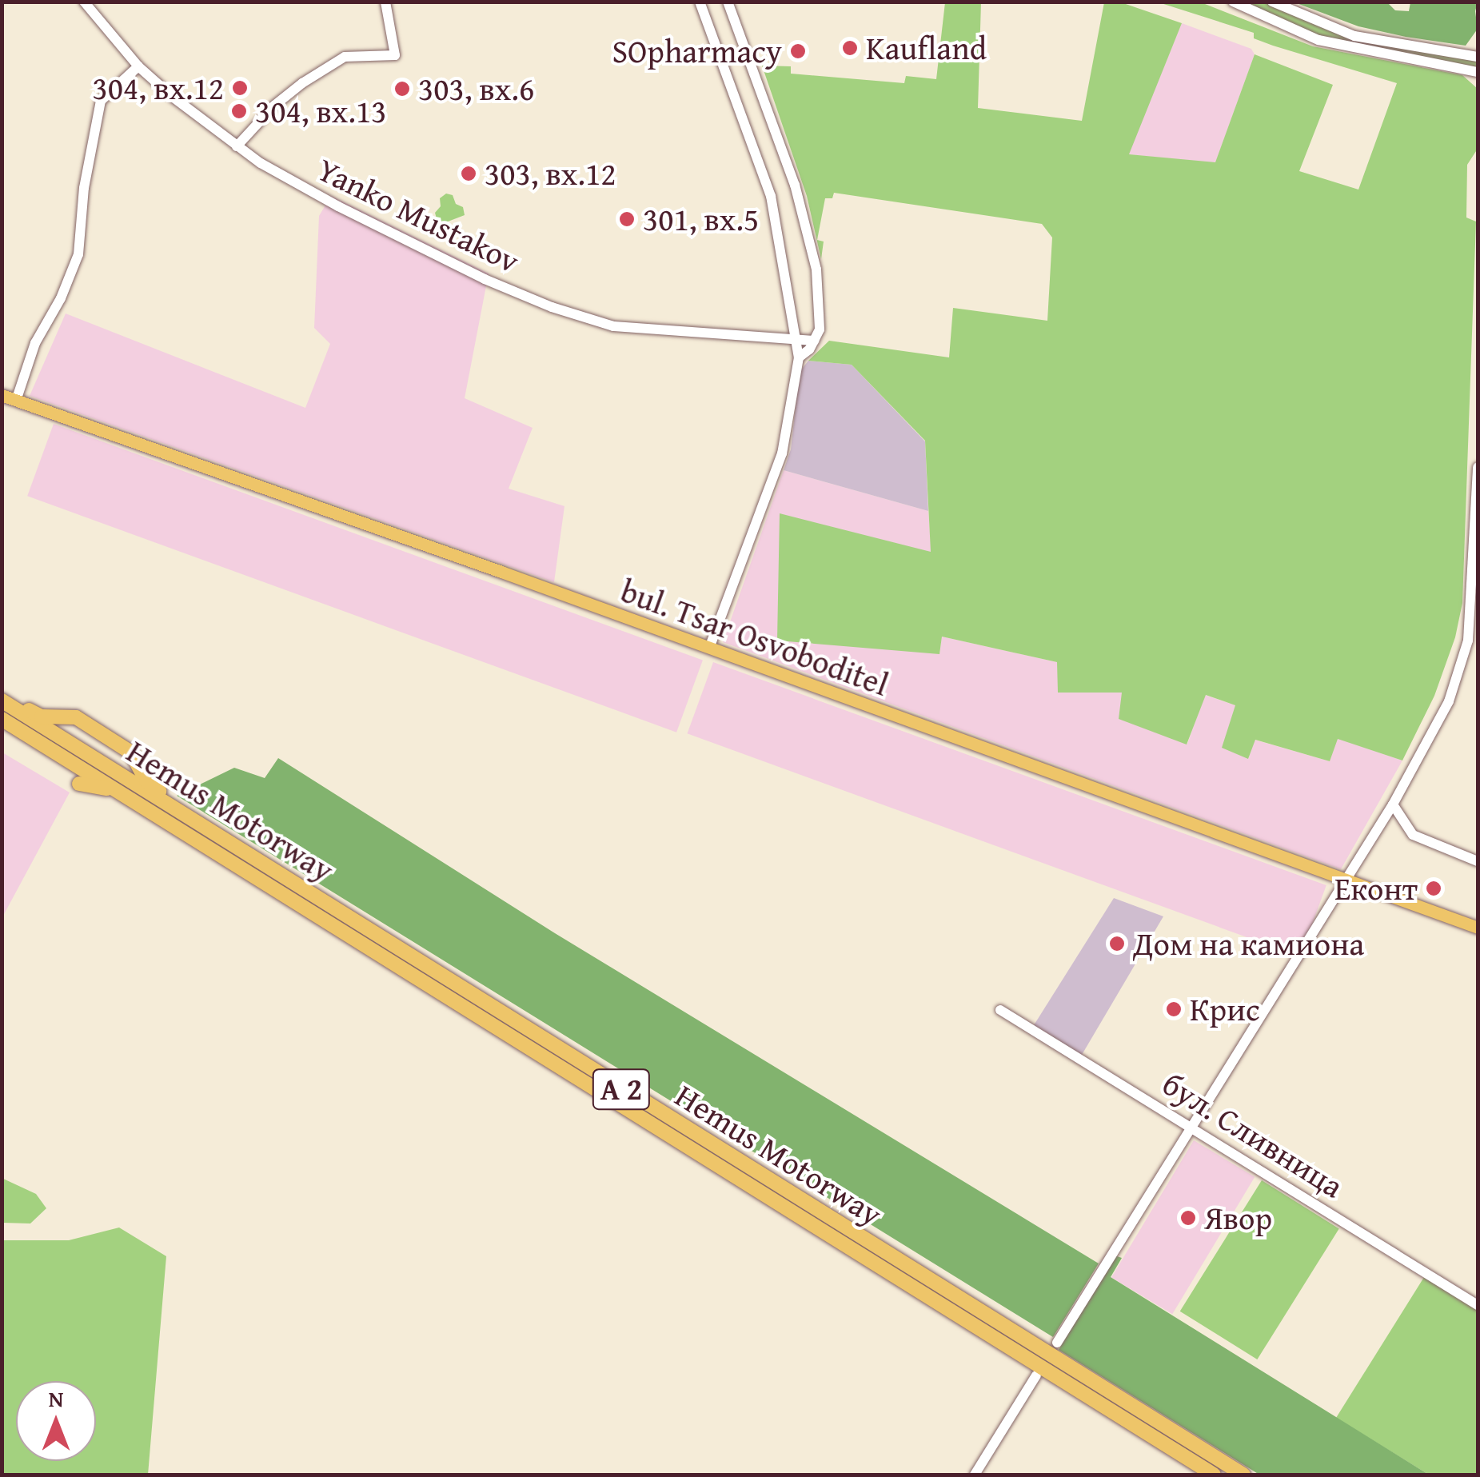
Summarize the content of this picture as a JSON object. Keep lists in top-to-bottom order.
{
  "streets": {
    "highway": ["Hemus Motorway", "A 2"],
    "main road": ["bul. Tsar Osvoboditel"],
    "street": ["Yanko Mustakov", "бул. Сливница"]
  },
  "places": [
    "Kaufland",
    "SOpharmacy",
    "304, вх.12",
    "303, вх.6",
    "304, вх.13",
    "303, вх.12",
    "301, вх.5",
    "Еконт",
    "Дом на камиона",
    "Крис",
    "Явор"
  ],
  "north": "top"
}
